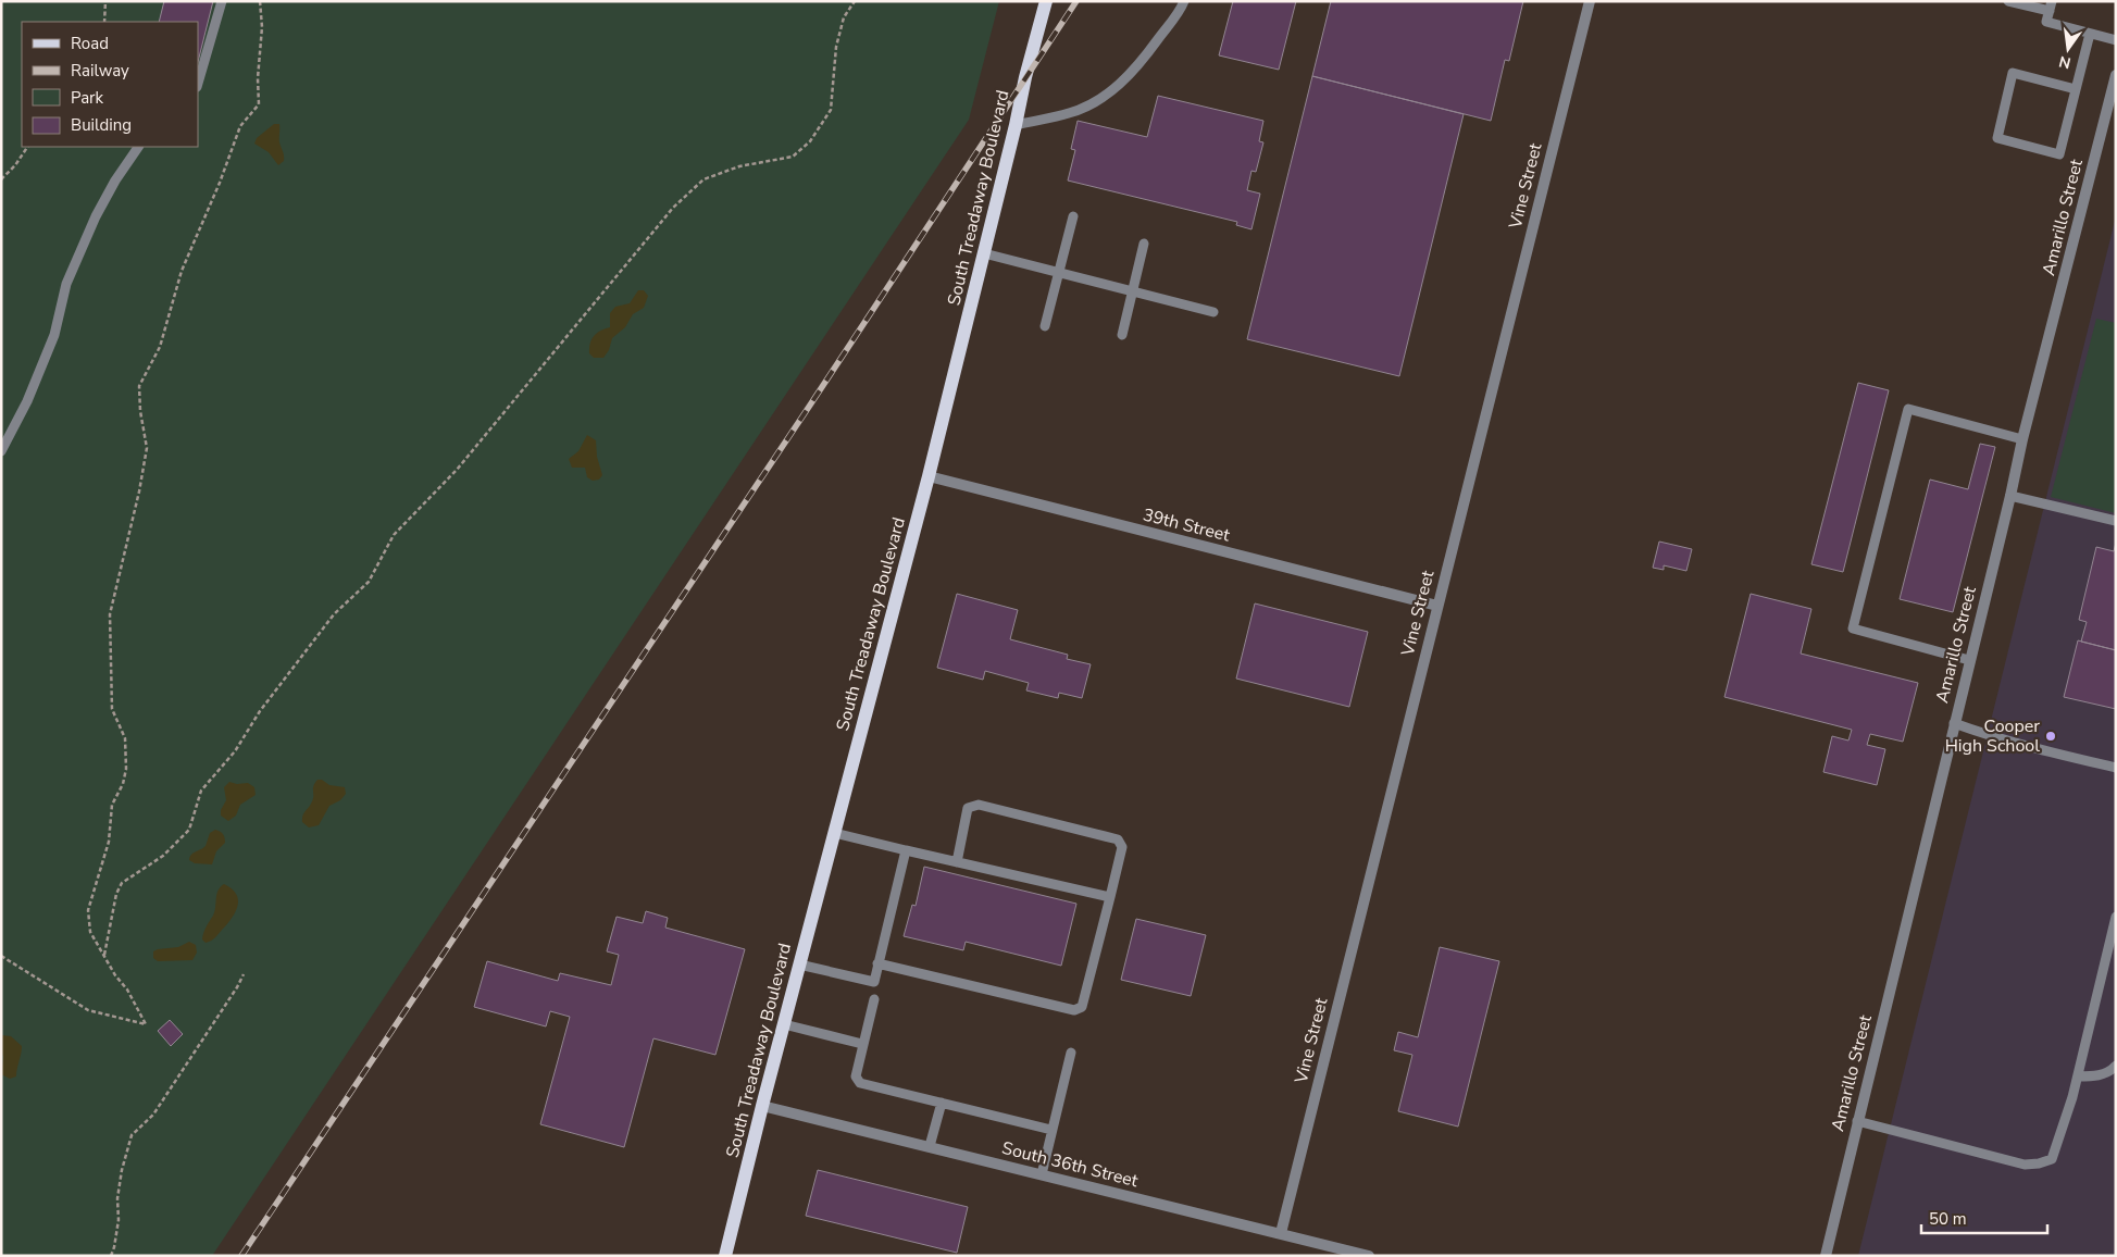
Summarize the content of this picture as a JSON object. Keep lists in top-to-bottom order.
{
  "streets": {
    "main road": ["South Treadaway Boulevard"],
    "street": [
      "Vine Street",
      "Amarillo Street",
      "39th Street",
      "South 36th Street"
    ]
  },
  "crossings": [
    ["Vine Street", "39th Street"],
    ["Vine Street", "South 36th Street"],
    ["South Treadaway Boulevard", "39th Street"],
    ["South Treadaway Boulevard", "South 36th Street"]
  ],
  "places": ["Cooper High School"],
  "legend": [
    "Road",
    "Railway",
    "Park",
    "Building"
  ],
  "scale_bar": "50 m",
  "north": "bottom"
}
